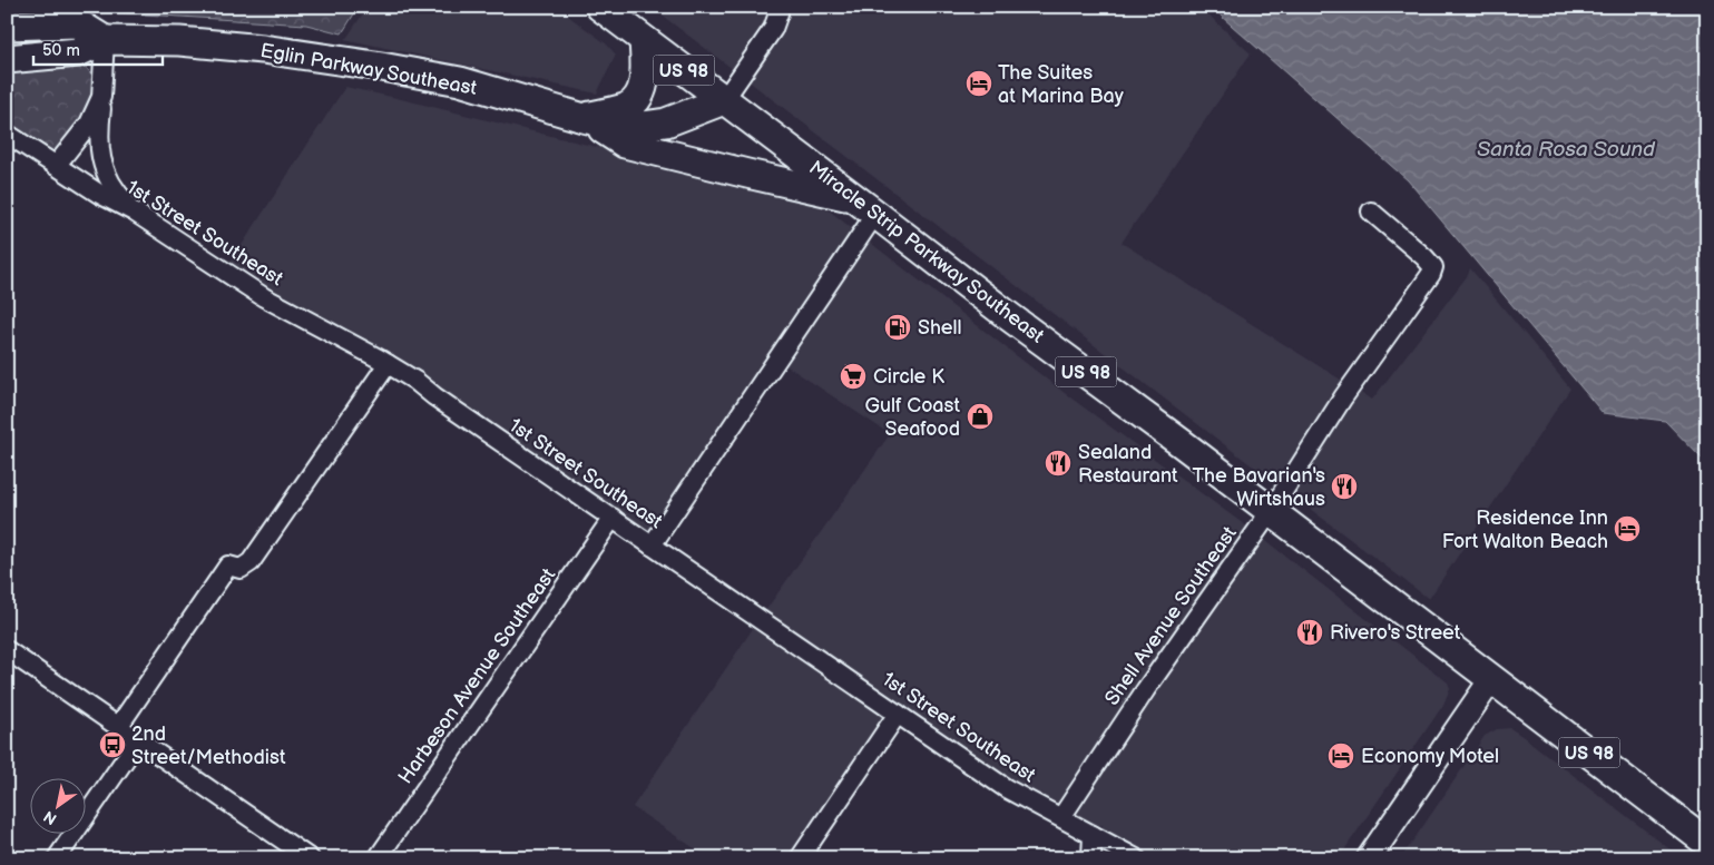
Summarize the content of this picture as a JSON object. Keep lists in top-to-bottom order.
{
  "streets": {
    "highway": ["Eglin Parkway Southeast", "US 98", "Miracle Strip Parkway Southeast"],
    "street": ["1st Street Southeast", "Shell Avenue Southeast", "Harbeson Avenue Southeast"]
  },
  "crossings": [
    ["Eglin Parkway Southeast", "Miracle Strip Parkway Southeast"],
    ["US 98", "Miracle Strip Parkway Southeast"],
    ["1st Street Southeast", "Shell Avenue Southeast"],
    ["1st Street Southeast", "Harbeson Avenue Southeast"],
    ["Miracle Strip Parkway Southeast", "Shell Avenue Southeast"]
  ],
  "water": ["Santa Rosa Sound"],
  "places": {
    "hotel": ["The Suites at Marina Bay", "Residence Inn Fort Walton Beach", "Economy Motel"],
    "fuel station": ["Shell"],
    "supermarket": ["Circle K"],
    "shop": ["Gulf Coast Seafood"],
    "restaurant": ["Sealand Restaurant", "The Bavarian's Wirtshaus", "Rivero's Street"],
    "bus stop": ["2nd Street/Methodist"]
  },
  "scale_bar": "50 m",
  "north": "bottom left"
}
